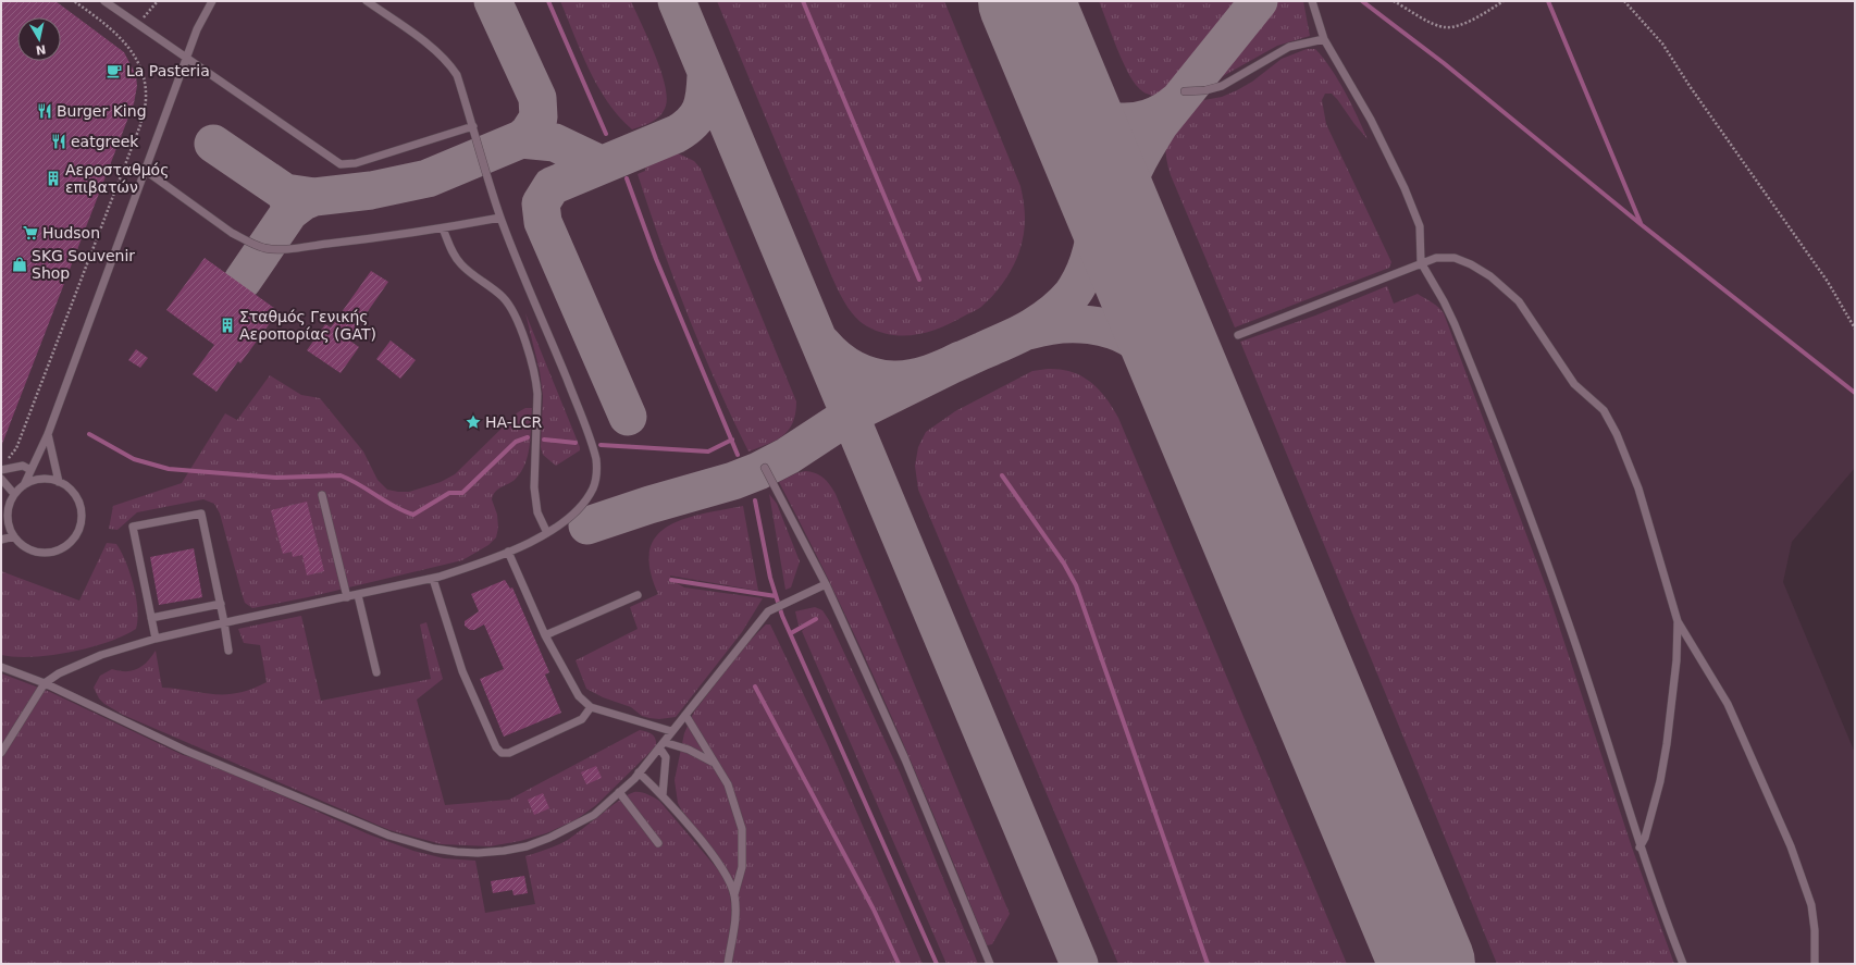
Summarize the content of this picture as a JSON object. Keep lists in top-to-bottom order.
{
  "places": {
    "cafe": ["La Pasteria"],
    "restaurant": ["Burger King", "eatgreek"],
    "building": ["Αεροσταθμός επιβατών", "Σταθμός Γενικής Αεροπορίας (GAT)"],
    "supermarket": ["Hudson"],
    "shop": ["SKG Souvenir Shop"],
    "place": ["HA-LCR"]
  },
  "north": "bottom"
}
